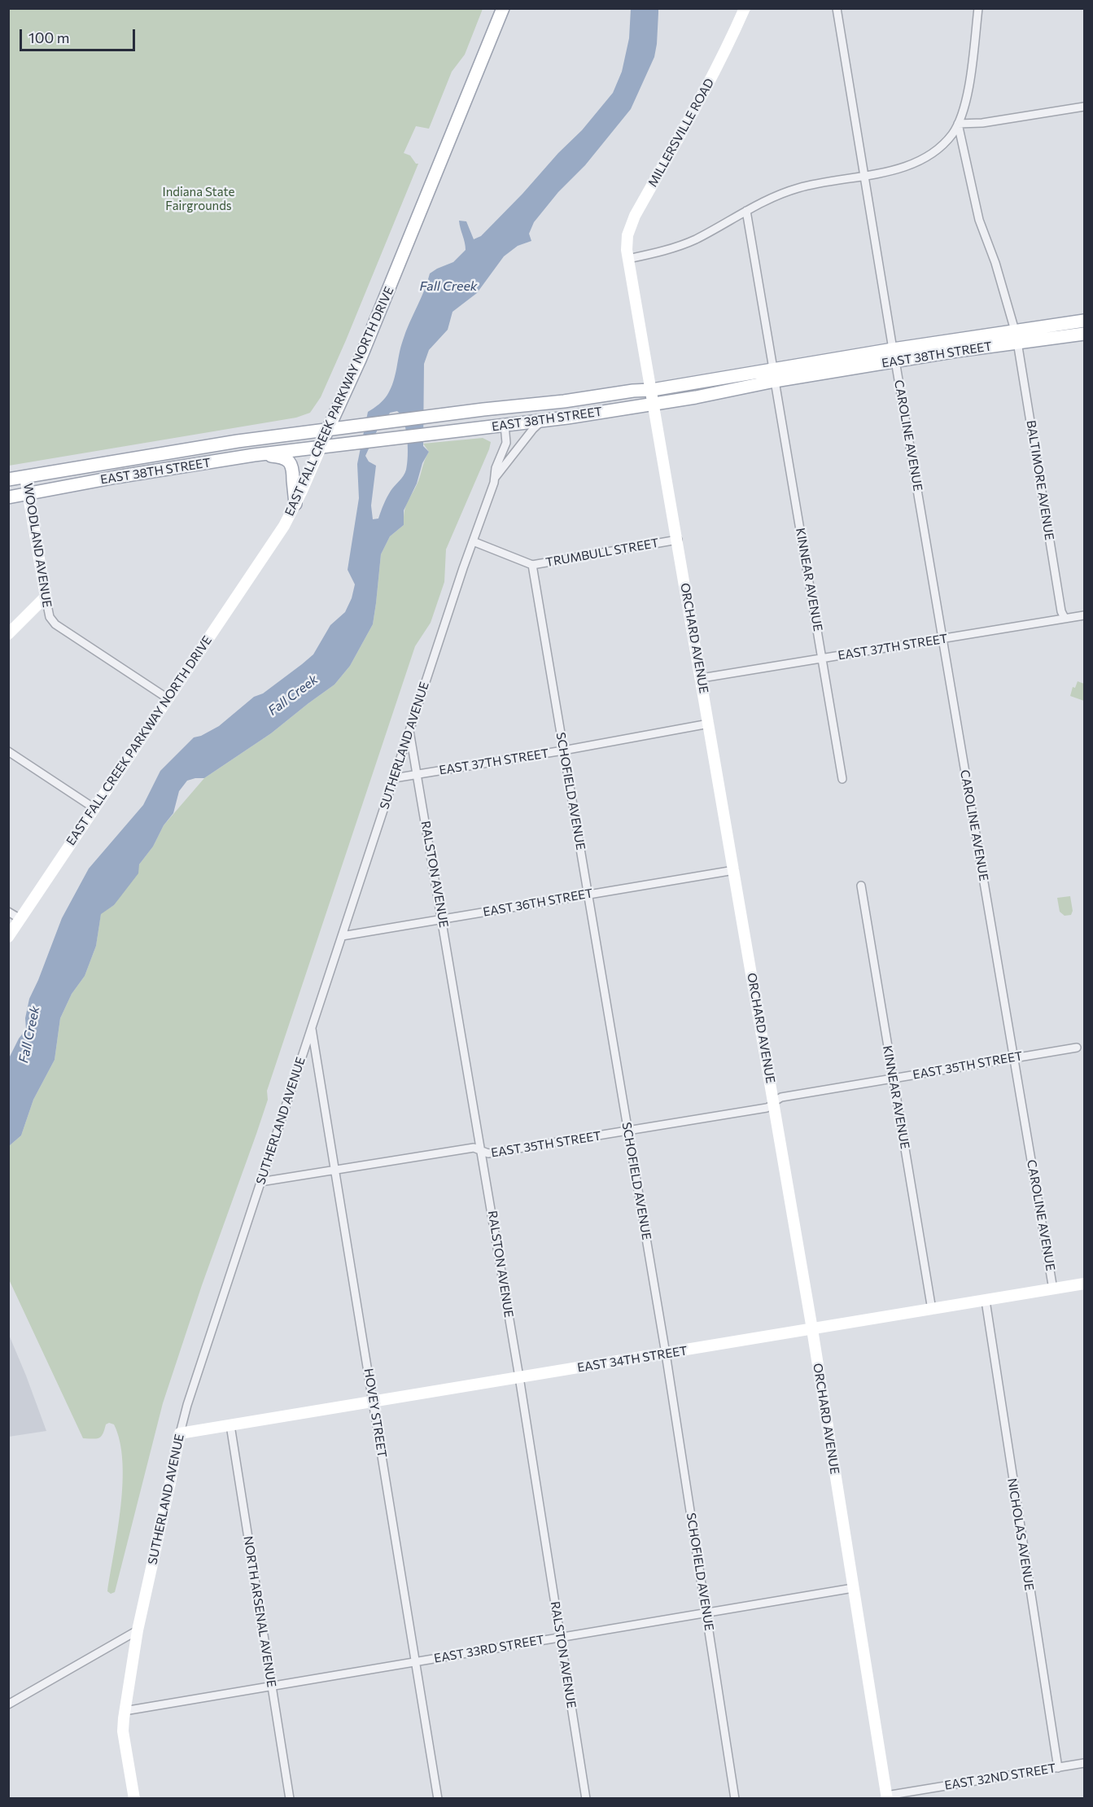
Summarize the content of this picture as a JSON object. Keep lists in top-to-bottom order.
{
  "streets": {
    "main road": ["EAST 38TH STREET", "EAST FALL CREEK PARKWAY NORTH DRIVE"],
    "street": [
      "MILLERSVILLE ROAD",
      "CAROLINE AVENUE",
      "BALTIMORE AVENUE",
      "WOODLAND AVENUE",
      "TRUMBULL STREET",
      "KINNEAR AVENUE",
      "ORCHARD AVENUE",
      "EAST 37TH STREET",
      "SUTHERLAND AVENUE",
      "SCHOFIELD AVENUE",
      "RALSTON AVENUE",
      "EAST 36TH STREET",
      "EAST 35TH STREET",
      "EAST 34TH STREET",
      "HOVEY STREET",
      "NICHOLAS AVENUE",
      "NORTH ARSENAL AVENUE",
      "EAST 33RD STREET",
      "EAST 32ND STREET"
    ]
  },
  "crossings": [
    ["MILLERSVILLE ROAD", "ORCHARD AVENUE"],
    ["EAST 38TH STREET", "EAST FALL CREEK PARKWAY NORTH DRIVE"],
    ["EAST 38TH STREET", "CAROLINE AVENUE"],
    ["EAST 38TH STREET", "BALTIMORE AVENUE"],
    ["EAST 38TH STREET", "WOODLAND AVENUE"],
    ["EAST 38TH STREET", "KINNEAR AVENUE"],
    ["EAST 38TH STREET", "ORCHARD AVENUE"],
    ["EAST 38TH STREET", "SUTHERLAND AVENUE"],
    ["EAST FALL CREEK PARKWAY NORTH DRIVE", "WOODLAND AVENUE"],
    ["CAROLINE AVENUE", "EAST 37TH STREET"],
    ["CAROLINE AVENUE", "EAST 35TH STREET"],
    ["CAROLINE AVENUE", "EAST 34TH STREET"],
    ["BALTIMORE AVENUE", "EAST 37TH STREET"],
    ["TRUMBULL STREET", "ORCHARD AVENUE"],
    ["TRUMBULL STREET", "SUTHERLAND AVENUE"],
    ["TRUMBULL STREET", "SCHOFIELD AVENUE"],
    ["KINNEAR AVENUE", "EAST 37TH STREET"],
    ["KINNEAR AVENUE", "EAST 35TH STREET"],
    ["KINNEAR AVENUE", "EAST 34TH STREET"],
    ["ORCHARD AVENUE", "EAST 37TH STREET"],
    ["ORCHARD AVENUE", "EAST 36TH STREET"],
    ["ORCHARD AVENUE", "EAST 35TH STREET"],
    ["ORCHARD AVENUE", "EAST 34TH STREET"],
    ["ORCHARD AVENUE", "EAST 33RD STREET"],
    ["ORCHARD AVENUE", "EAST 32ND STREET"],
    ["EAST 37TH STREET", "SUTHERLAND AVENUE"],
    ["EAST 37TH STREET", "SCHOFIELD AVENUE"],
    ["EAST 37TH STREET", "RALSTON AVENUE"],
    ["SUTHERLAND AVENUE", "RALSTON AVENUE"],
    ["SUTHERLAND AVENUE", "EAST 36TH STREET"],
    ["SUTHERLAND AVENUE", "EAST 35TH STREET"],
    ["SUTHERLAND AVENUE", "EAST 34TH STREET"],
    ["SUTHERLAND AVENUE", "HOVEY STREET"],
    ["SUTHERLAND AVENUE", "EAST 33RD STREET"],
    ["SCHOFIELD AVENUE", "EAST 36TH STREET"],
    ["SCHOFIELD AVENUE", "EAST 35TH STREET"],
    ["SCHOFIELD AVENUE", "EAST 34TH STREET"],
    ["SCHOFIELD AVENUE", "EAST 33RD STREET"],
    ["RALSTON AVENUE", "EAST 36TH STREET"],
    ["RALSTON AVENUE", "EAST 35TH STREET"],
    ["RALSTON AVENUE", "EAST 34TH STREET"],
    ["RALSTON AVENUE", "EAST 33RD STREET"],
    ["EAST 35TH STREET", "HOVEY STREET"],
    ["EAST 34TH STREET", "HOVEY STREET"],
    ["EAST 34TH STREET", "NICHOLAS AVENUE"],
    ["EAST 34TH STREET", "NORTH ARSENAL AVENUE"],
    ["HOVEY STREET", "EAST 33RD STREET"],
    ["NICHOLAS AVENUE", "EAST 32ND STREET"],
    ["NORTH ARSENAL AVENUE", "EAST 33RD STREET"]
  ],
  "water": ["Fall Creek"],
  "parks": ["Indiana State Fairgrounds"],
  "scale_bar": "100 m"
}
